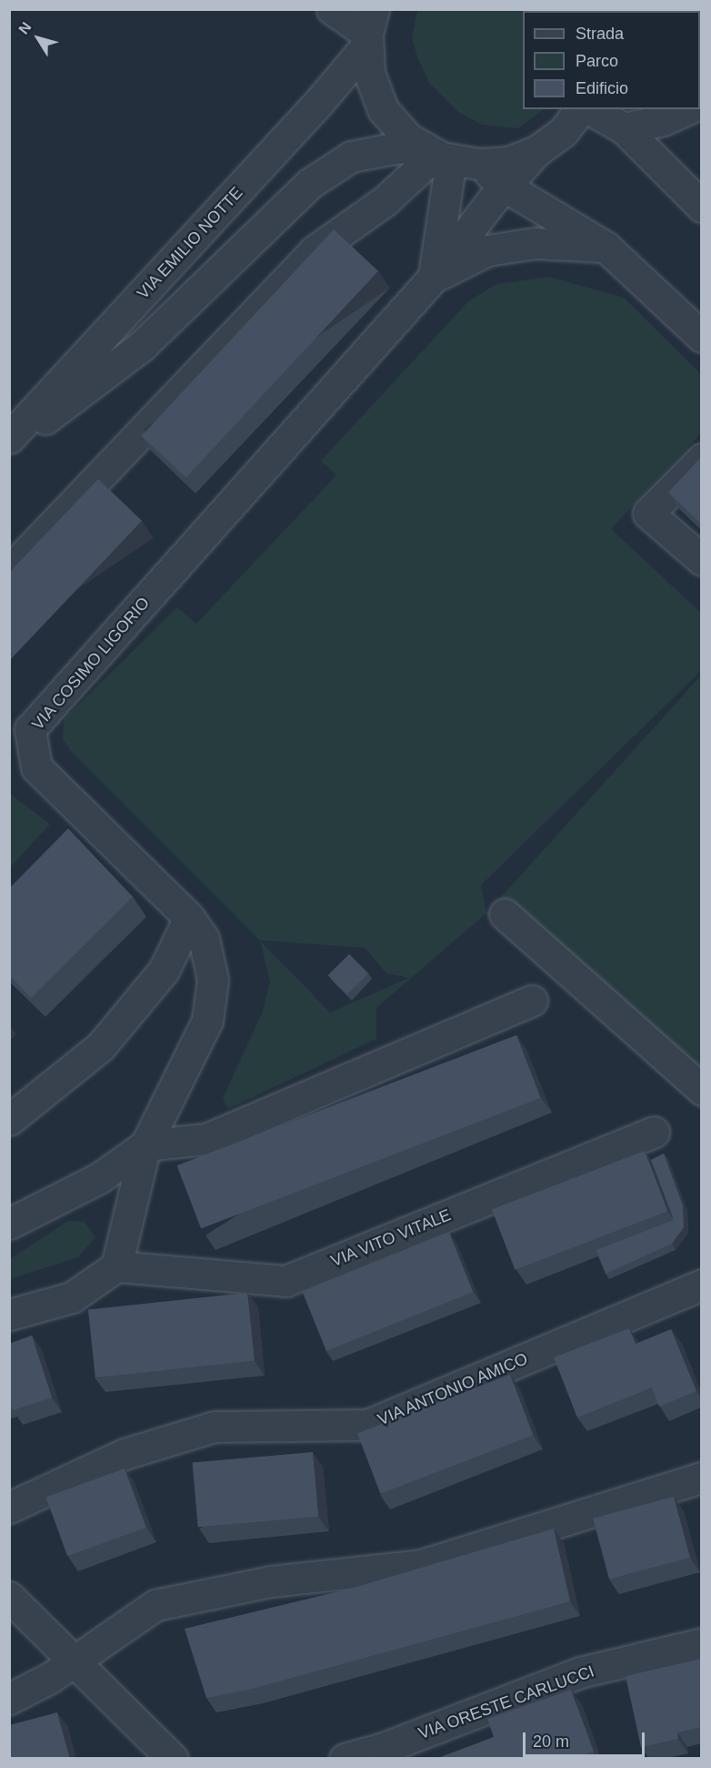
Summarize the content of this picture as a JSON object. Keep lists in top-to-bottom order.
{
  "streets": {
    "street": [
      "VIA EMILIO NOTTE",
      "VIA COSIMO LIGORIO",
      "VIA VITO VITALE",
      "VIA ANTONIO AMICO",
      "VIA ORESTE CARLUCCI"
    ]
  },
  "legend": ["Strada", "Parco", "Edificio"],
  "scale_bar": "20 m",
  "north": "top left"
}
